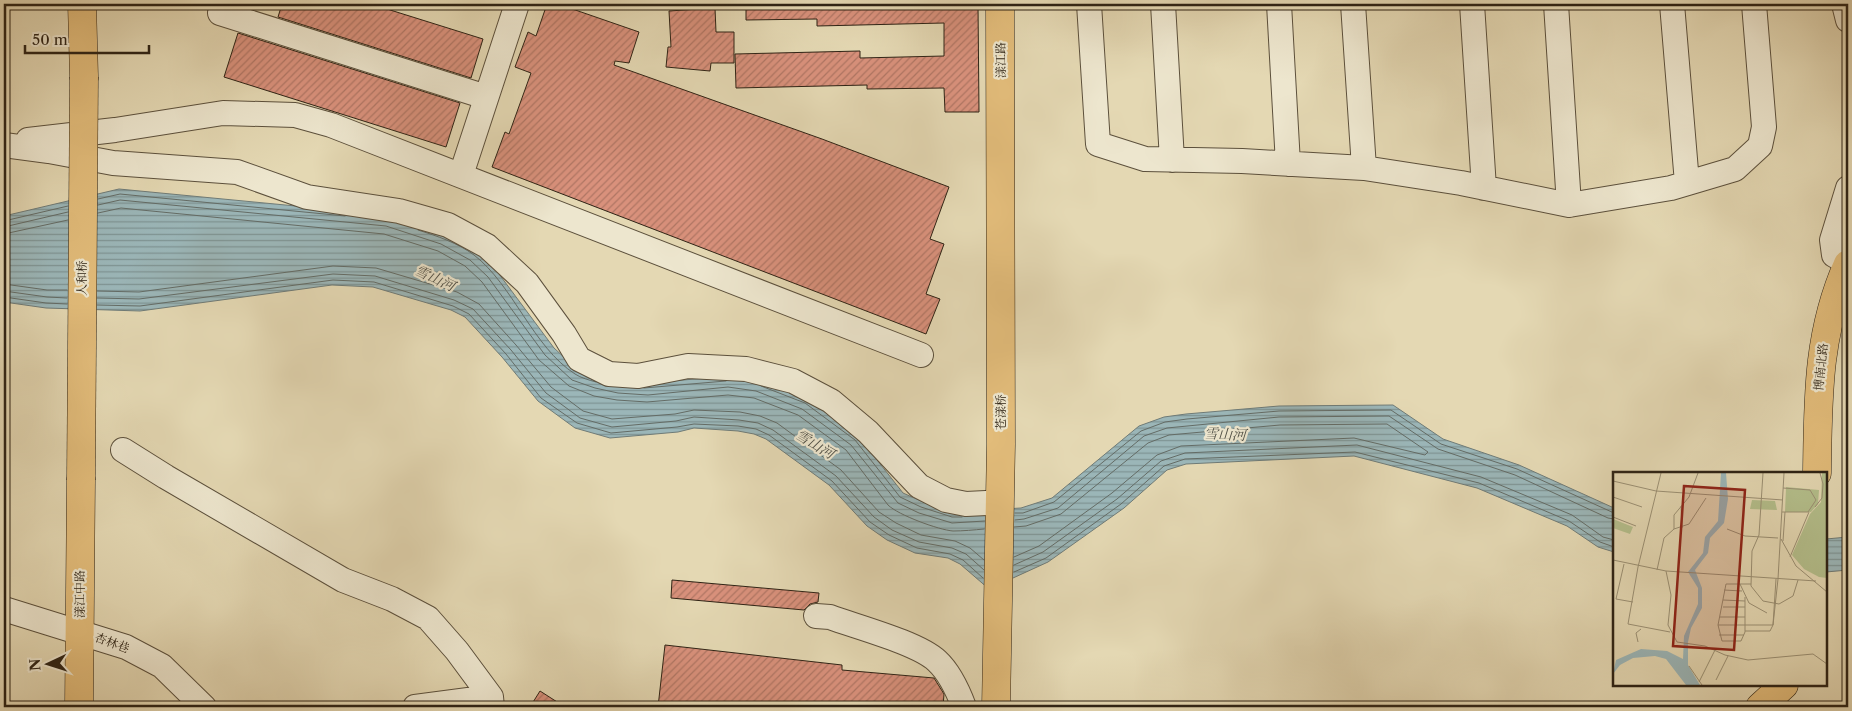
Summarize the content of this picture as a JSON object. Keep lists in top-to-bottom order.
{
  "streets": {
    "main road": [
      "漾江路",
      "人和桥",
      "博南北路",
      "苍漾桥",
      "漾江中路"
    ],
    "street": ["杏林巷"]
  },
  "crossings": [
    ["漾江路", "苍漾桥"],
    ["人和桥", "漾江中路"],
    ["漾江中路", "杏林巷"]
  ],
  "water": ["雪山河"],
  "scale_bar": "50 m",
  "north": "left"
}
